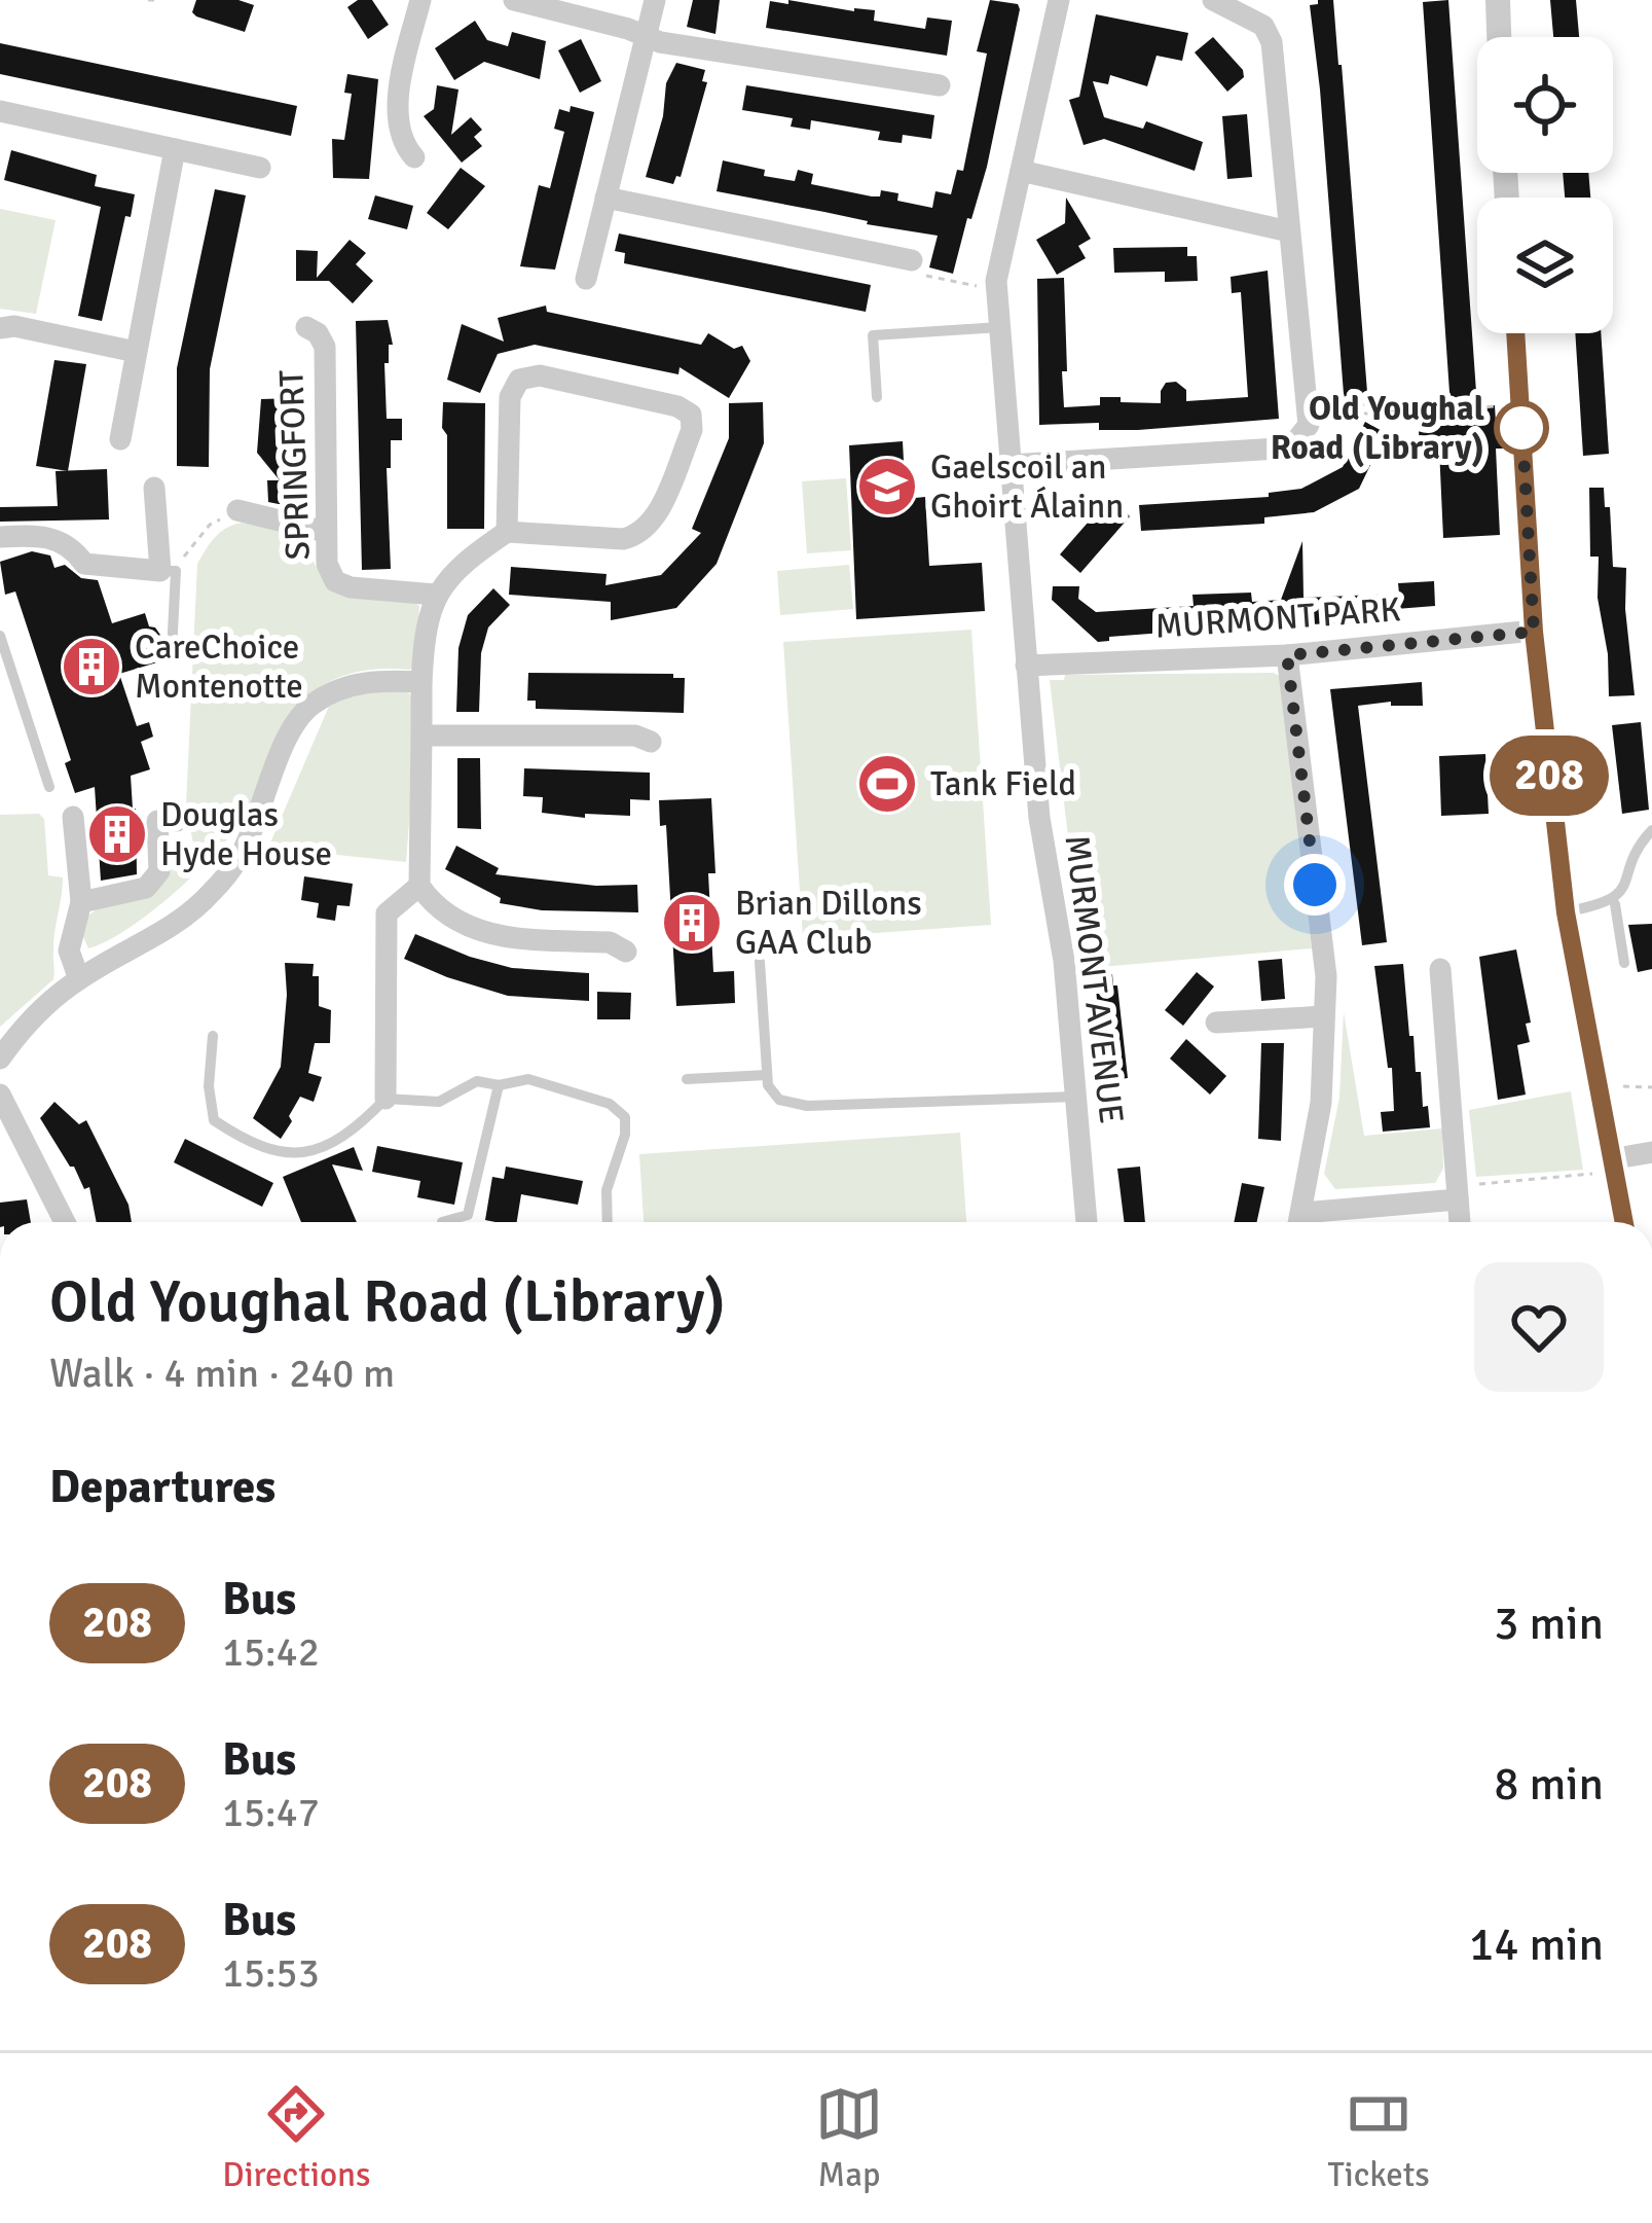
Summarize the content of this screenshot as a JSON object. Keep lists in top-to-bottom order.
{
  "streets": {
    "street": ["SPRINGFORT", "MURMONT PARK", "MURMONT AVENUE"]
  },
  "crossings": [
    ["MURMONT PARK", "MURMONT AVENUE"]
  ],
  "places": {
    "other": ["Old Youghal Road (Library)"],
    "school or university": ["Gaelscoil an Ghoirt Álainn"],
    "building": ["CareChoice Montenotte", "Douglas Hyde House", "Brian Dillons GAA Club"],
    "sports": ["Tank Field"]
  },
  "lines": ["bus line 208"],
  "page": {
    "on_map": "208",
    "heading": [
      ["Old Youghal Road (Library)", "Walk · 4 min · 240 m"],
      "Departures"
    ],
    "list": [
      {
        "mark": "208",
        "name": "Bus",
        "note": "15:42",
        "value": "3 min"
      },
      {
        "mark": "208",
        "name": "Bus",
        "note": "15:47",
        "value": "8 min"
      },
      {
        "mark": "208",
        "name": "Bus",
        "note": "15:53",
        "value": "14 min"
      }
    ],
    "tabs": ["Directions", "Map", "Tickets"]
  }
}
